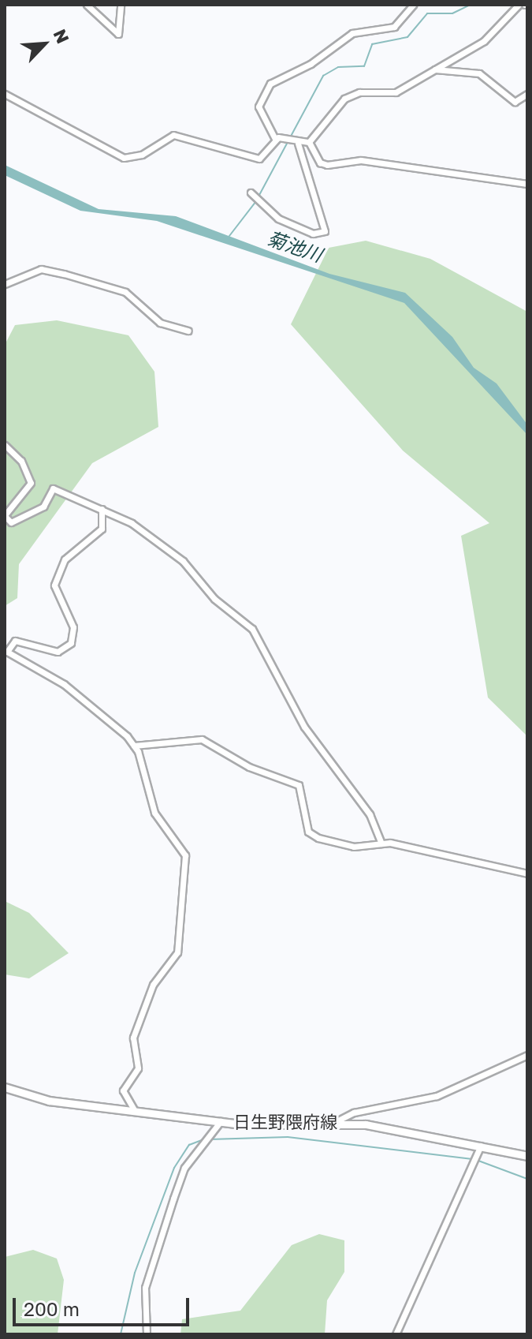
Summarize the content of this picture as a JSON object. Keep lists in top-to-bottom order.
{
  "streets": {
    "main road": ["日生野隈府線"]
  },
  "water": ["菊池川"],
  "scale_bar": "200 m",
  "north": "top right"
}
